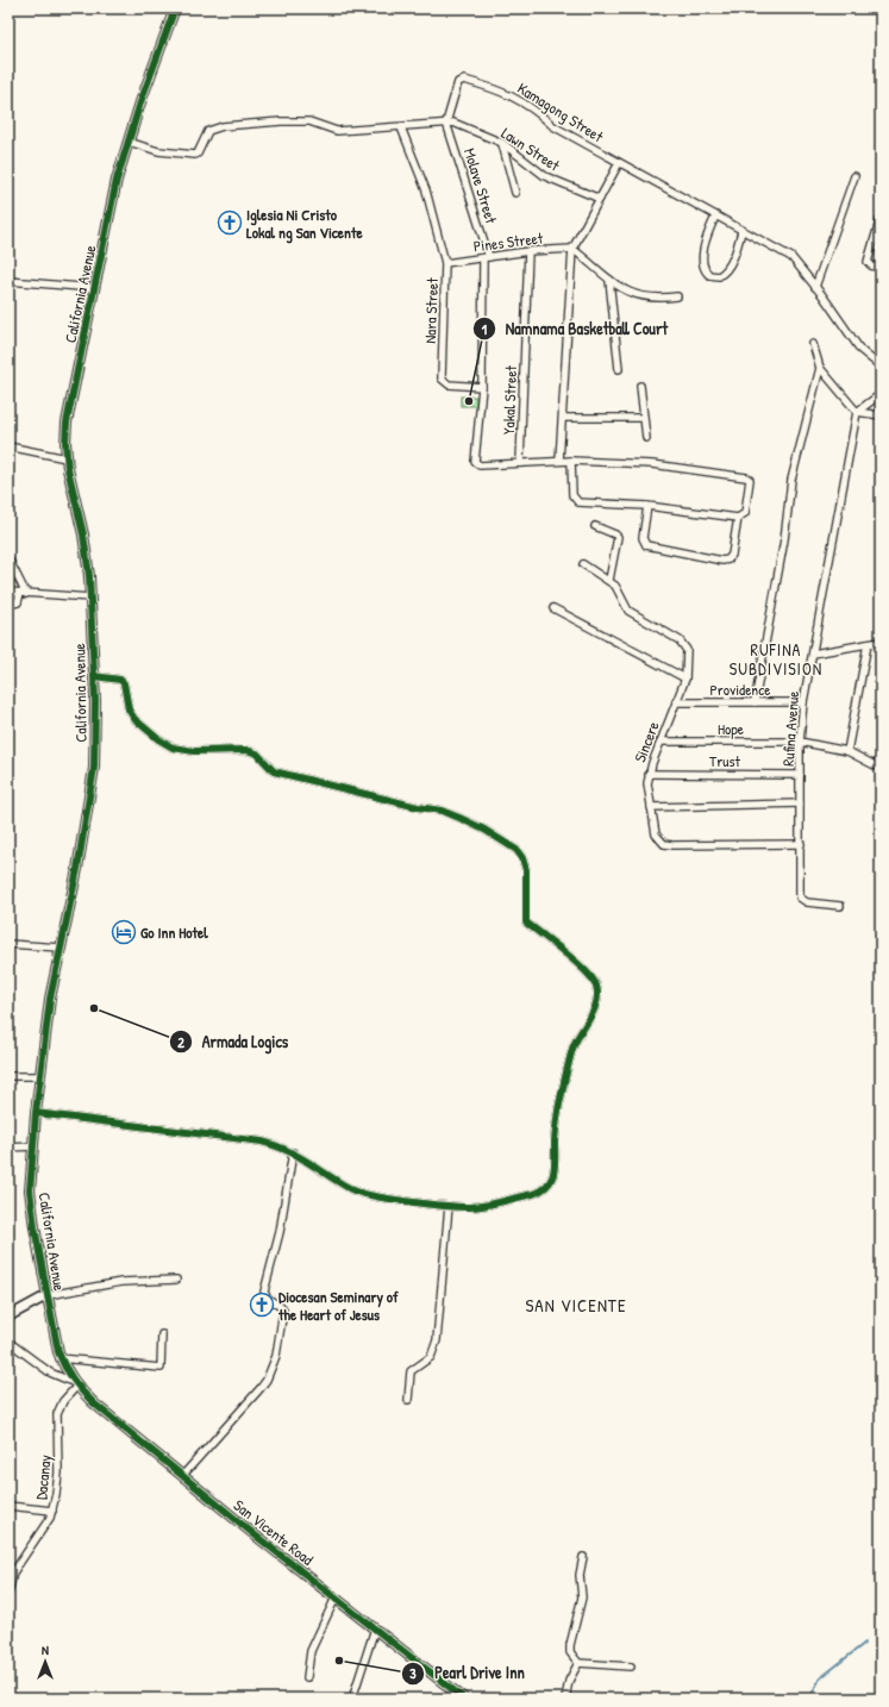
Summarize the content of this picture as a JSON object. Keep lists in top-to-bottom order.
{
  "streets": {
    "street": [
      "Kamagong Street",
      "Lawn Street",
      "Molave Street",
      "Pines Street",
      "California Avenue",
      "Nara Street",
      "Yakal Street",
      "Providence",
      "Hope",
      "Rufina Avenue",
      "Sincere",
      "Trust",
      "Dacanay",
      "San Vicente Road"
    ]
  },
  "crossings": [
    ["Kamagong Street", "Lawn Street"],
    ["Kamagong Street", "Molave Street"],
    ["Lawn Street", "Molave Street"],
    ["Molave Street", "Pines Street"],
    ["Molave Street", "Nara Street"],
    ["Pines Street", "Nara Street"],
    ["Pines Street", "Yakal Street"],
    ["California Avenue", "Dacanay"],
    ["California Avenue", "San Vicente Road"],
    ["Providence", "Rufina Avenue"],
    ["Providence", "Sincere"],
    ["Hope", "Rufina Avenue"],
    ["Hope", "Sincere"],
    ["Rufina Avenue", "Sincere"],
    ["Rufina Avenue", "Trust"],
    ["Sincere", "Trust"],
    ["Dacanay", "San Vicente Road"]
  ],
  "districts": ["RUFINA SUBDIVISION", "SAN VICENTE"],
  "places": {
    "church": ["Iglesia Ni Cristo Lokal ng San Vicente", "Diocesan Seminary of the Heart of Jesus"],
    "other": ["Namnama Basketball Court", "Armada Logics", "Pearl Drive Inn"],
    "hotel": ["Go Inn Hotel"]
  },
  "north": "top"
}
